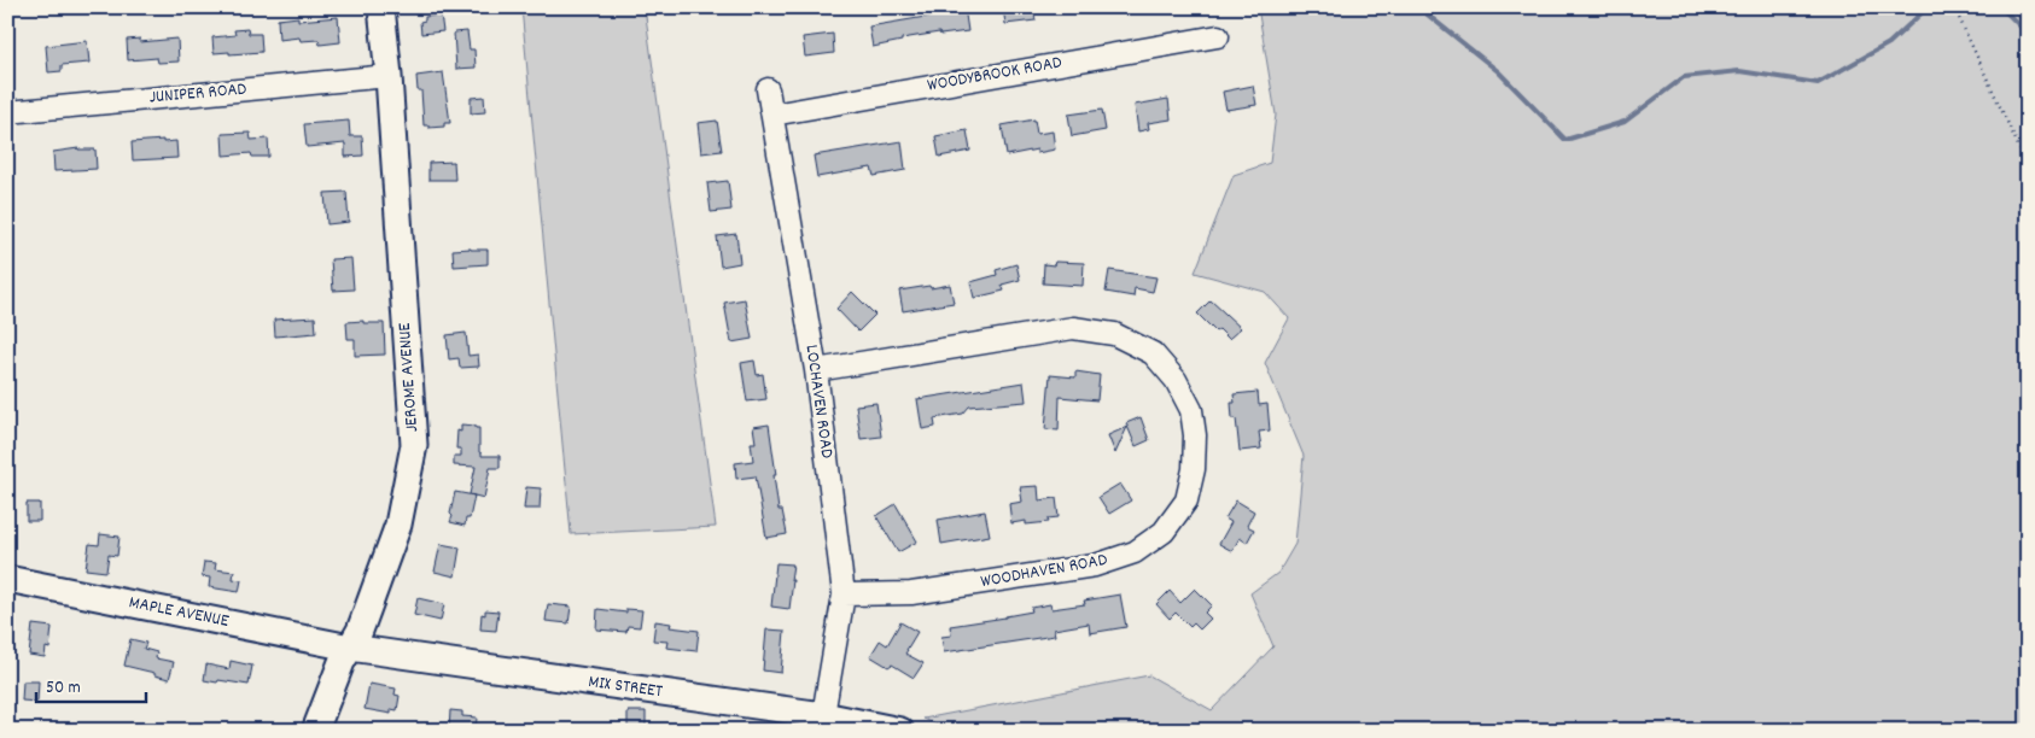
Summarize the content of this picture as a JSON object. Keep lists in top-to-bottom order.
{
  "streets": {
    "main road": ["JEROME AVENUE", "MAPLE AVENUE", "MIX STREET"],
    "street": [
      "WOODYBROOK ROAD",
      "JUNIPER ROAD",
      "LOCHAVEN ROAD",
      "WOODHAVEN ROAD"
    ]
  },
  "crossings": [
    ["WOODYBROOK ROAD", "LOCHAVEN ROAD"],
    ["JUNIPER ROAD", "JEROME AVENUE"],
    ["JEROME AVENUE", "MAPLE AVENUE"],
    ["JEROME AVENUE", "MIX STREET"],
    ["LOCHAVEN ROAD", "WOODHAVEN ROAD"],
    ["LOCHAVEN ROAD", "MIX STREET"],
    ["MAPLE AVENUE", "MIX STREET"]
  ],
  "scale_bar": "50 m"
}
